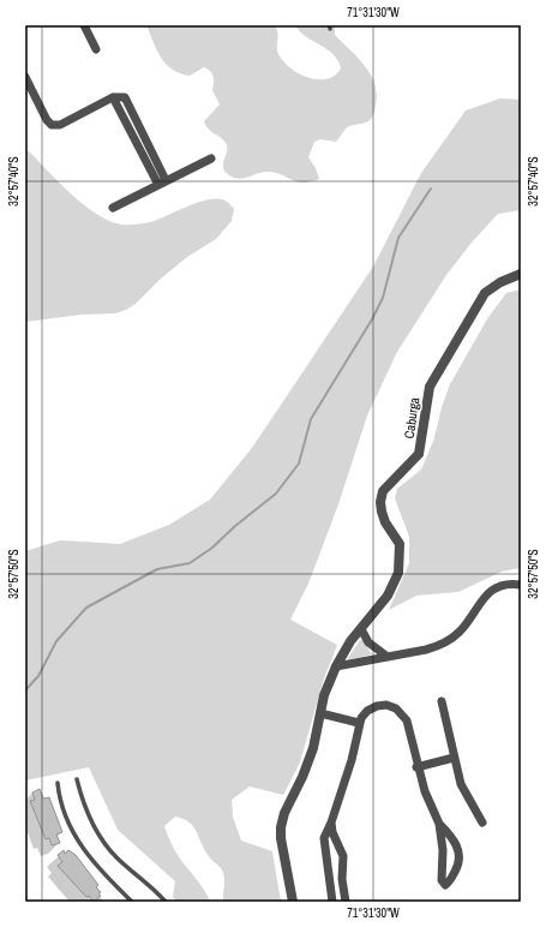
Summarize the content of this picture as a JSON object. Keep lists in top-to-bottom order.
{
  "streets": {
    "street": ["Caburga"]
  },
  "coordinates": ["71°31'30\"W", "32°57'40\"S", "32°57'50\"S"]
}
